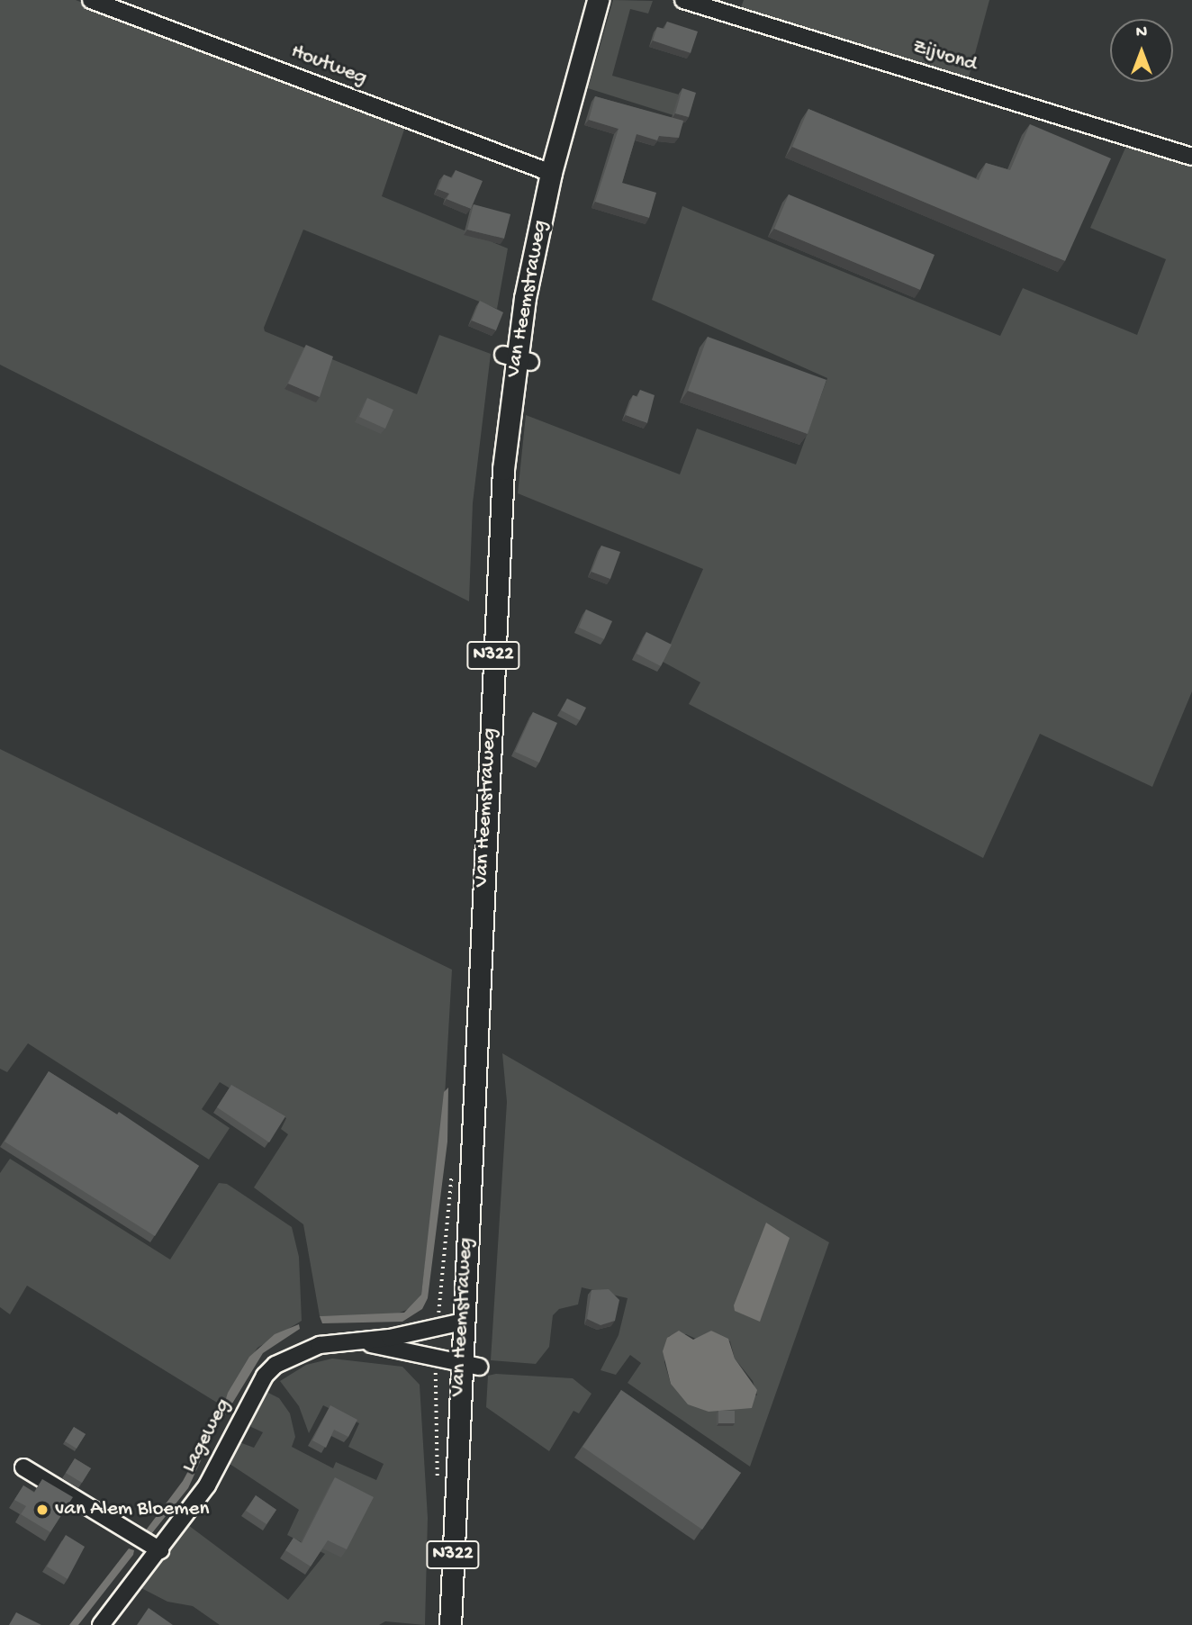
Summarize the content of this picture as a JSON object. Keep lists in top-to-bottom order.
{
  "streets": {
    "main road": ["Van Heemstraweg", "N322"],
    "street": ["Zijvond", "Houtweg", "Lageweg"]
  },
  "crossings": [
    ["Houtweg", "Van Heemstraweg"],
    ["Van Heemstraweg", "Lageweg"]
  ],
  "places": ["van Alem Bloemen"],
  "north": "top"
}
